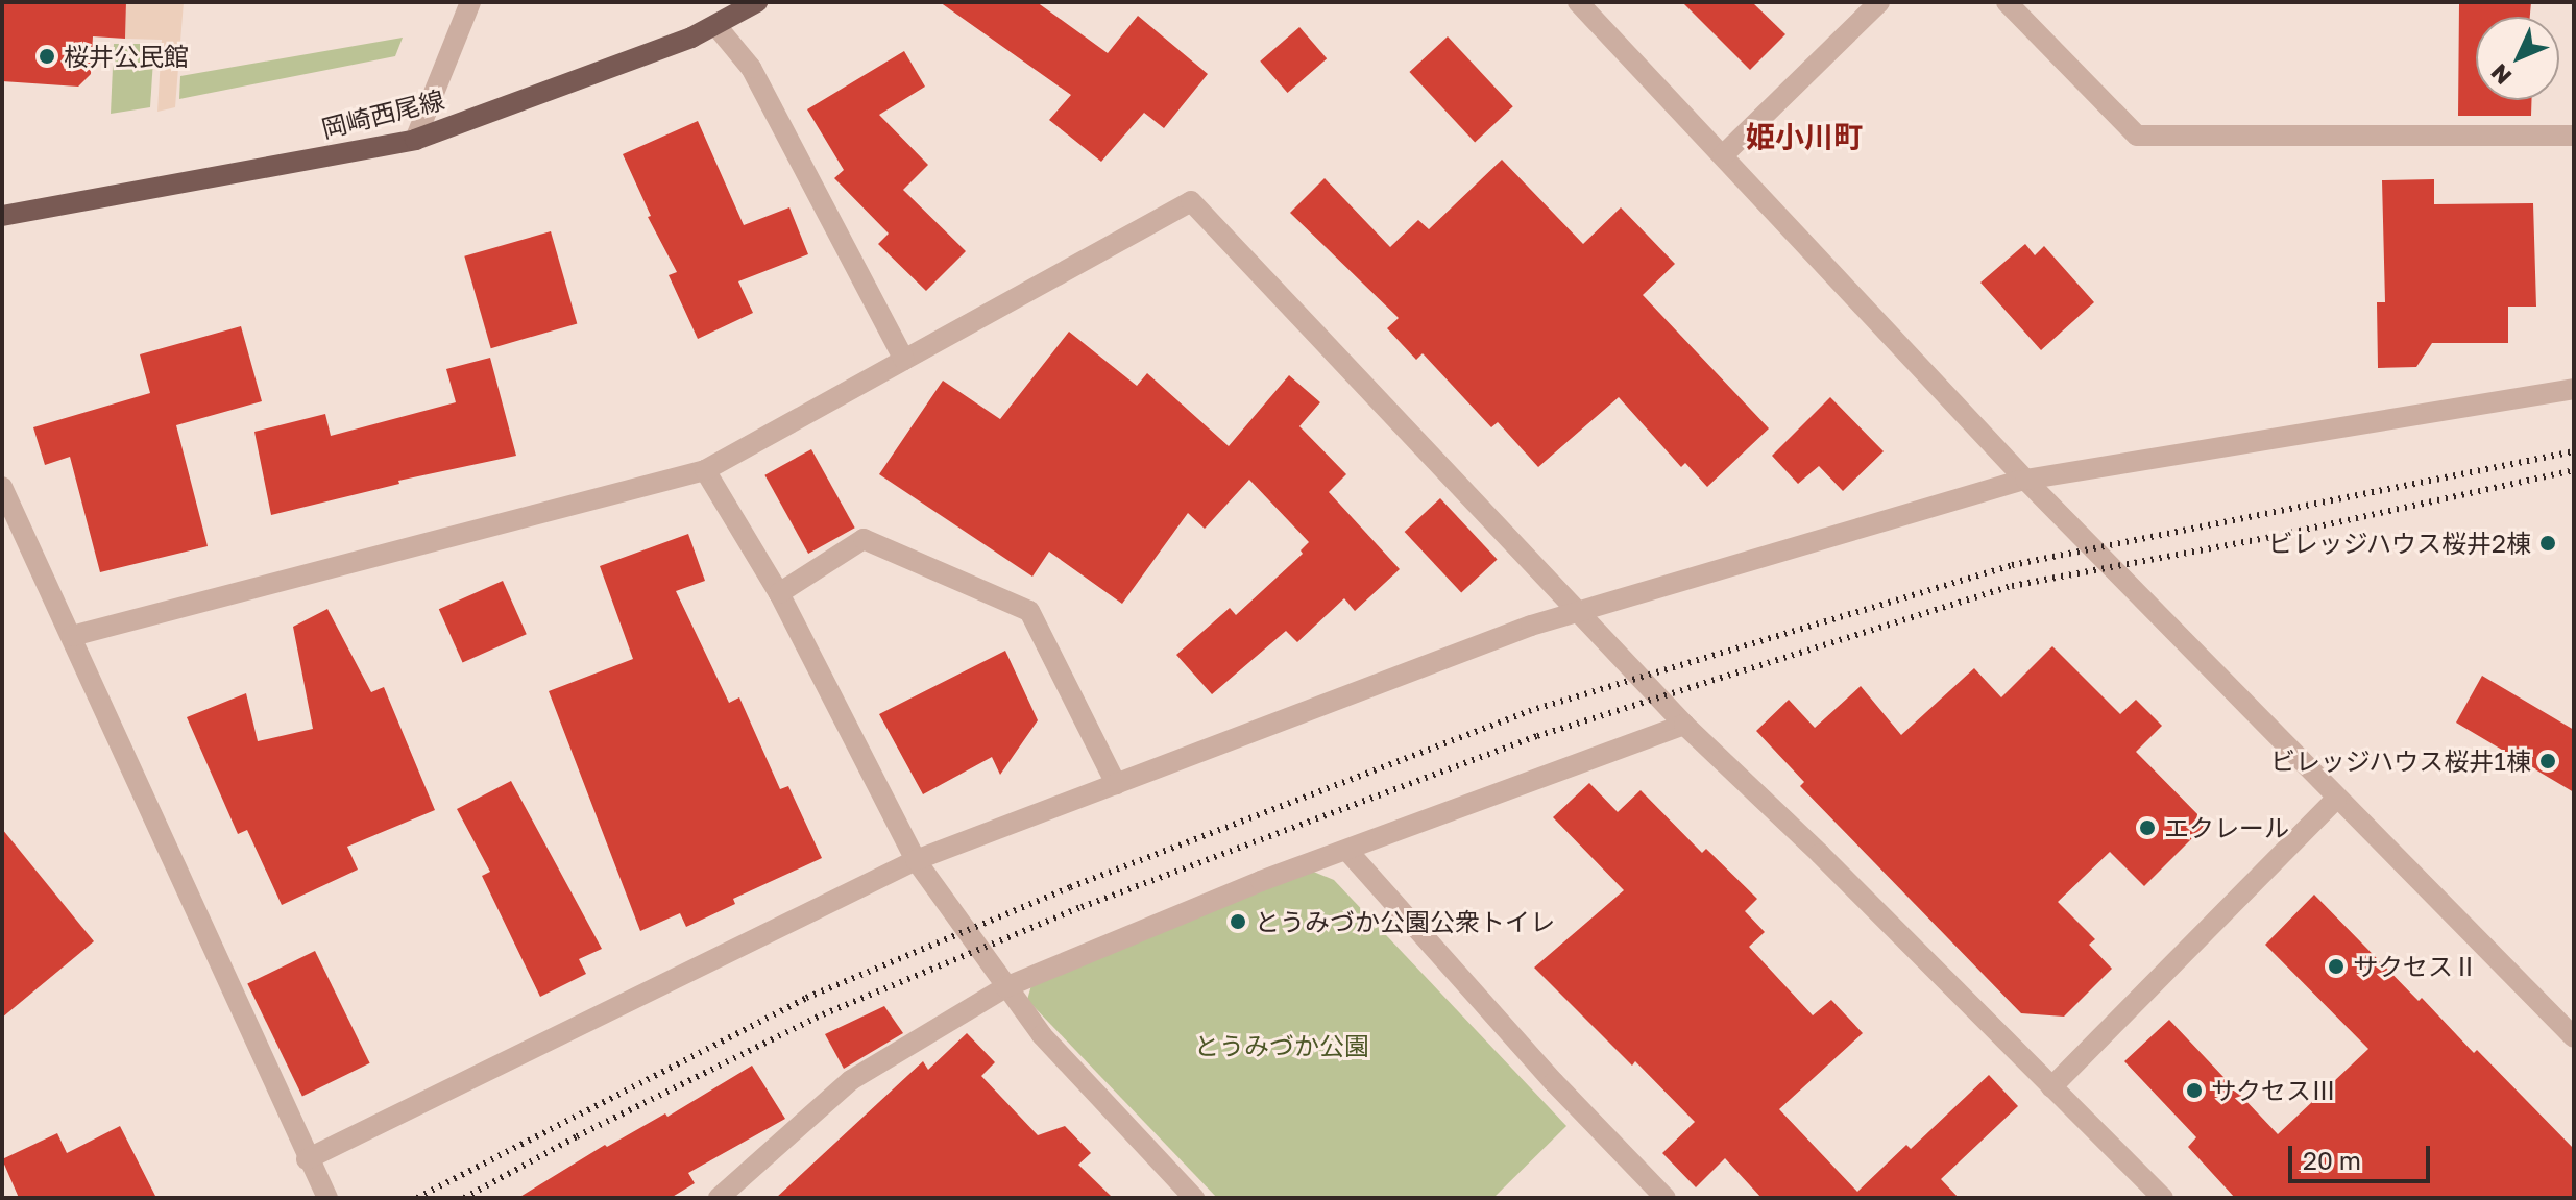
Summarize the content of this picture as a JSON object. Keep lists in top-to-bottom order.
{
  "streets": {
    "main road": ["岡崎西尾線"]
  },
  "districts": ["姫小川町"],
  "parks": ["とうみづか公園"],
  "places": [
    "桜井公民館",
    "ビレッジハウス桜井2棟",
    "ビレッジハウス桜井1棟",
    "エクレール",
    "とうみづか公園公衆トイレ",
    "サクセスⅡ",
    "サクセスⅢ"
  ],
  "scale_bar": "20 m",
  "north": "bottom left"
}
